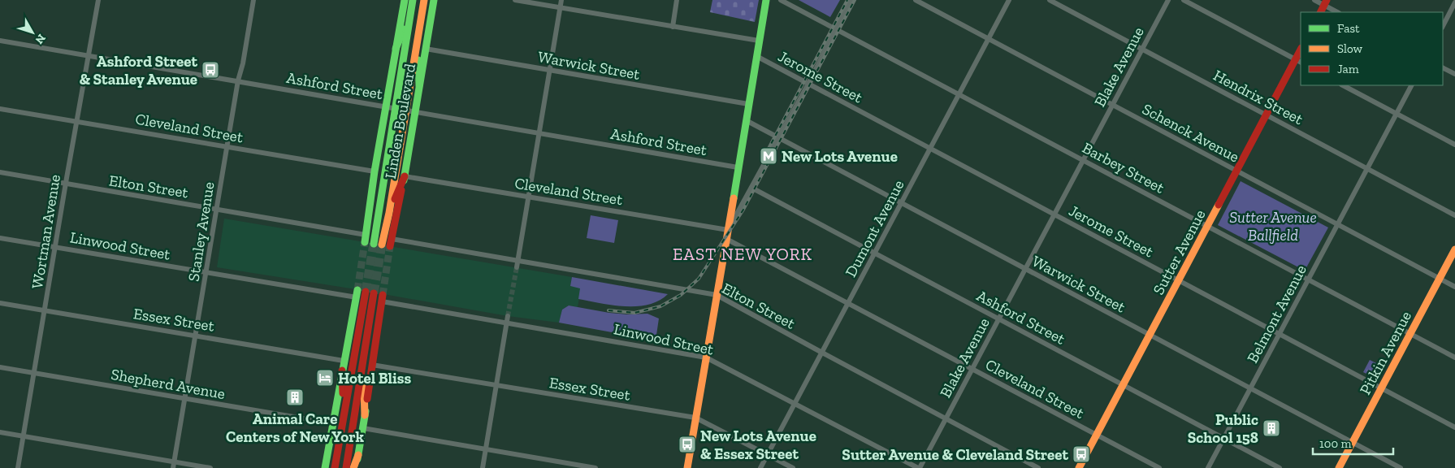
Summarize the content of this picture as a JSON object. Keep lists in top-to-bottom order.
{
  "streets": {
    "main road": ["Linden Boulevard", "Sutter Avenue", "Pitkin Avenue"],
    "street": [
      "Warwick Street",
      "Blake Avenue",
      "Jerome Street",
      "Ashford Street",
      "Hendrix Street",
      "Cleveland Street",
      "Schenck Avenue",
      "Barbey Street",
      "Elton Street",
      "Dumont Avenue",
      "Wortman Avenue",
      "Stanley Avenue",
      "Linwood Street",
      "Belmont Avenue",
      "Essex Street",
      "Shepherd Avenue"
    ]
  },
  "crossings": [
    ["Warwick Street", "Blake Avenue"],
    ["Warwick Street", "Linden Boulevard"],
    ["Warwick Street", "Dumont Avenue"],
    ["Warwick Street", "Sutter Avenue"],
    ["Warwick Street", "Belmont Avenue"],
    ["Warwick Street", "Pitkin Avenue"],
    ["Blake Avenue", "Jerome Street"],
    ["Blake Avenue", "Ashford Street"],
    ["Blake Avenue", "Hendrix Street"],
    ["Blake Avenue", "Cleveland Street"],
    ["Blake Avenue", "Schenck Avenue"],
    ["Blake Avenue", "Barbey Street"],
    ["Blake Avenue", "Elton Street"],
    ["Blake Avenue", "Linwood Street"],
    ["Jerome Street", "Dumont Avenue"],
    ["Jerome Street", "Sutter Avenue"],
    ["Jerome Street", "Belmont Avenue"],
    ["Jerome Street", "Pitkin Avenue"],
    ["Ashford Street", "Linden Boulevard"],
    ["Ashford Street", "Dumont Avenue"],
    ["Ashford Street", "Wortman Avenue"],
    ["Ashford Street", "Stanley Avenue"],
    ["Ashford Street", "Sutter Avenue"],
    ["Ashford Street", "Belmont Avenue"],
    ["Hendrix Street", "Sutter Avenue"],
    ["Hendrix Street", "Belmont Avenue"],
    ["Linden Boulevard", "Cleveland Street"],
    ["Linden Boulevard", "Elton Street"],
    ["Cleveland Street", "Dumont Avenue"],
    ["Cleveland Street", "Wortman Avenue"],
    ["Cleveland Street", "Stanley Avenue"],
    ["Cleveland Street", "Sutter Avenue"],
    ["Schenck Avenue", "Dumont Avenue"],
    ["Schenck Avenue", "Sutter Avenue"],
    ["Schenck Avenue", "Belmont Avenue"],
    ["Schenck Avenue", "Pitkin Avenue"],
    ["Barbey Street", "Dumont Avenue"],
    ["Barbey Street", "Sutter Avenue"],
    ["Barbey Street", "Belmont Avenue"],
    ["Barbey Street", "Pitkin Avenue"],
    ["Elton Street", "Dumont Avenue"],
    ["Elton Street", "Wortman Avenue"],
    ["Elton Street", "Stanley Avenue"],
    ["Dumont Avenue", "Linwood Street"],
    ["Dumont Avenue", "Essex Street"],
    ["Wortman Avenue", "Linwood Street"],
    ["Wortman Avenue", "Essex Street"],
    ["Wortman Avenue", "Shepherd Avenue"],
    ["Stanley Avenue", "Linwood Street"],
    ["Stanley Avenue", "Essex Street"],
    ["Stanley Avenue", "Shepherd Avenue"]
  ],
  "districts": ["EAST NEW YORK"],
  "parks": ["Sutter Avenue Ballfield"],
  "places": {
    "bus stop": ["Ashford Street & Stanley Avenue", "New Lots Avenue & Essex Street", "Sutter Avenue & Cleveland Street"],
    "metro station": ["New Lots Avenue"],
    "hotel": ["Hotel Bliss"],
    "building": ["Animal Care Centers of New York", "Public School 158"]
  },
  "legend": ["Fast", "Slow", "Jam"],
  "scale_bar": "100 m",
  "north": "bottom right"
}
